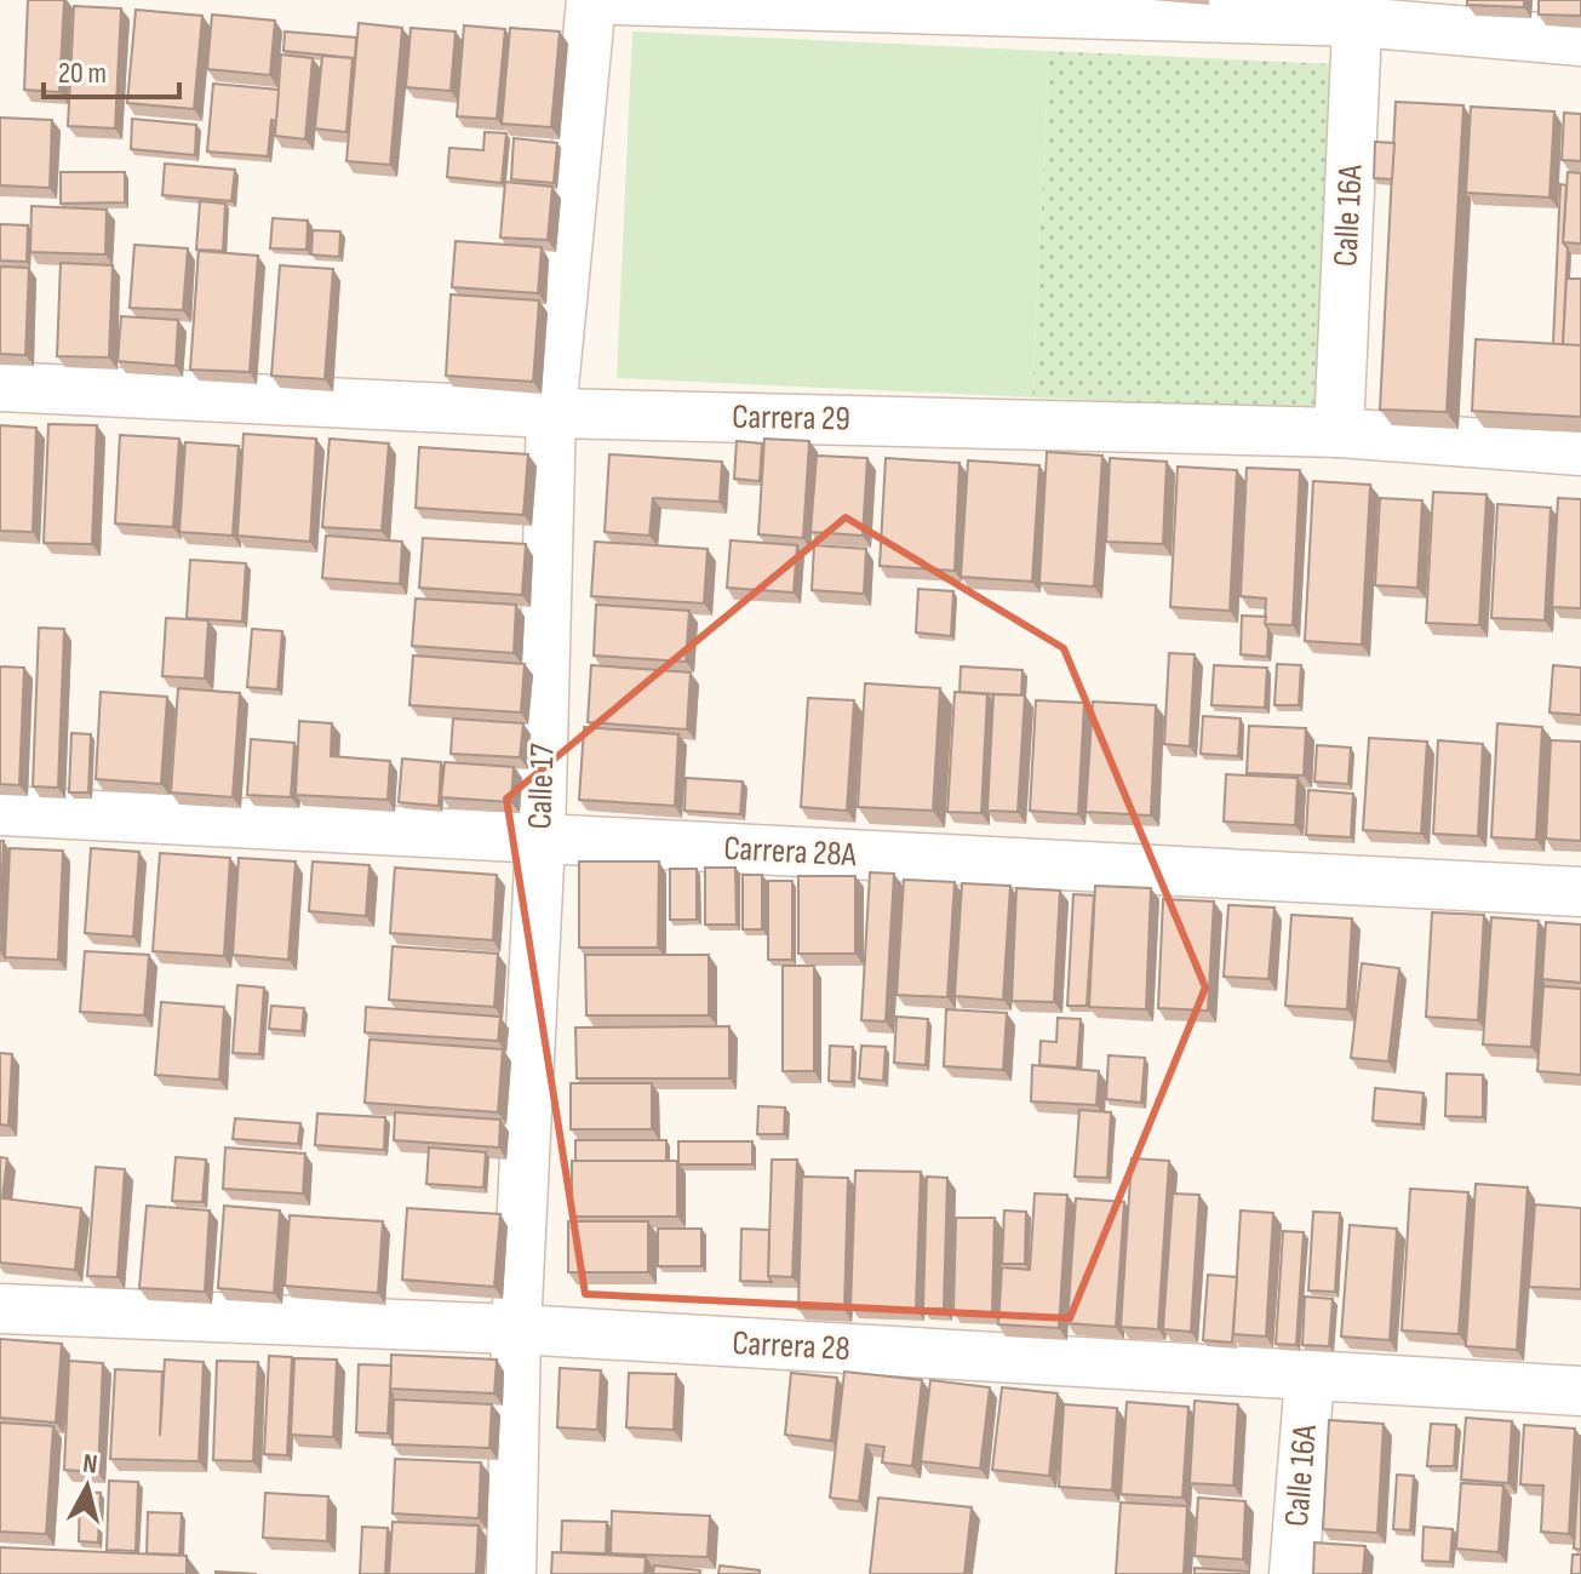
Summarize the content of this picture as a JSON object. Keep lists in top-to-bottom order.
{
  "streets": {
    "street": [
      "Calle 16A",
      "Carrera 29",
      "Calle 17",
      "Carrera 28A",
      "Carrera 28"
    ]
  },
  "crossings": [
    ["Calle 16A", "Carrera 29"],
    ["Calle 16A", "Carrera 28"],
    ["Carrera 29", "Calle 17"],
    ["Calle 17", "Carrera 28A"],
    ["Calle 17", "Carrera 28"]
  ],
  "scale_bar": "20 m",
  "north": "top"
}
